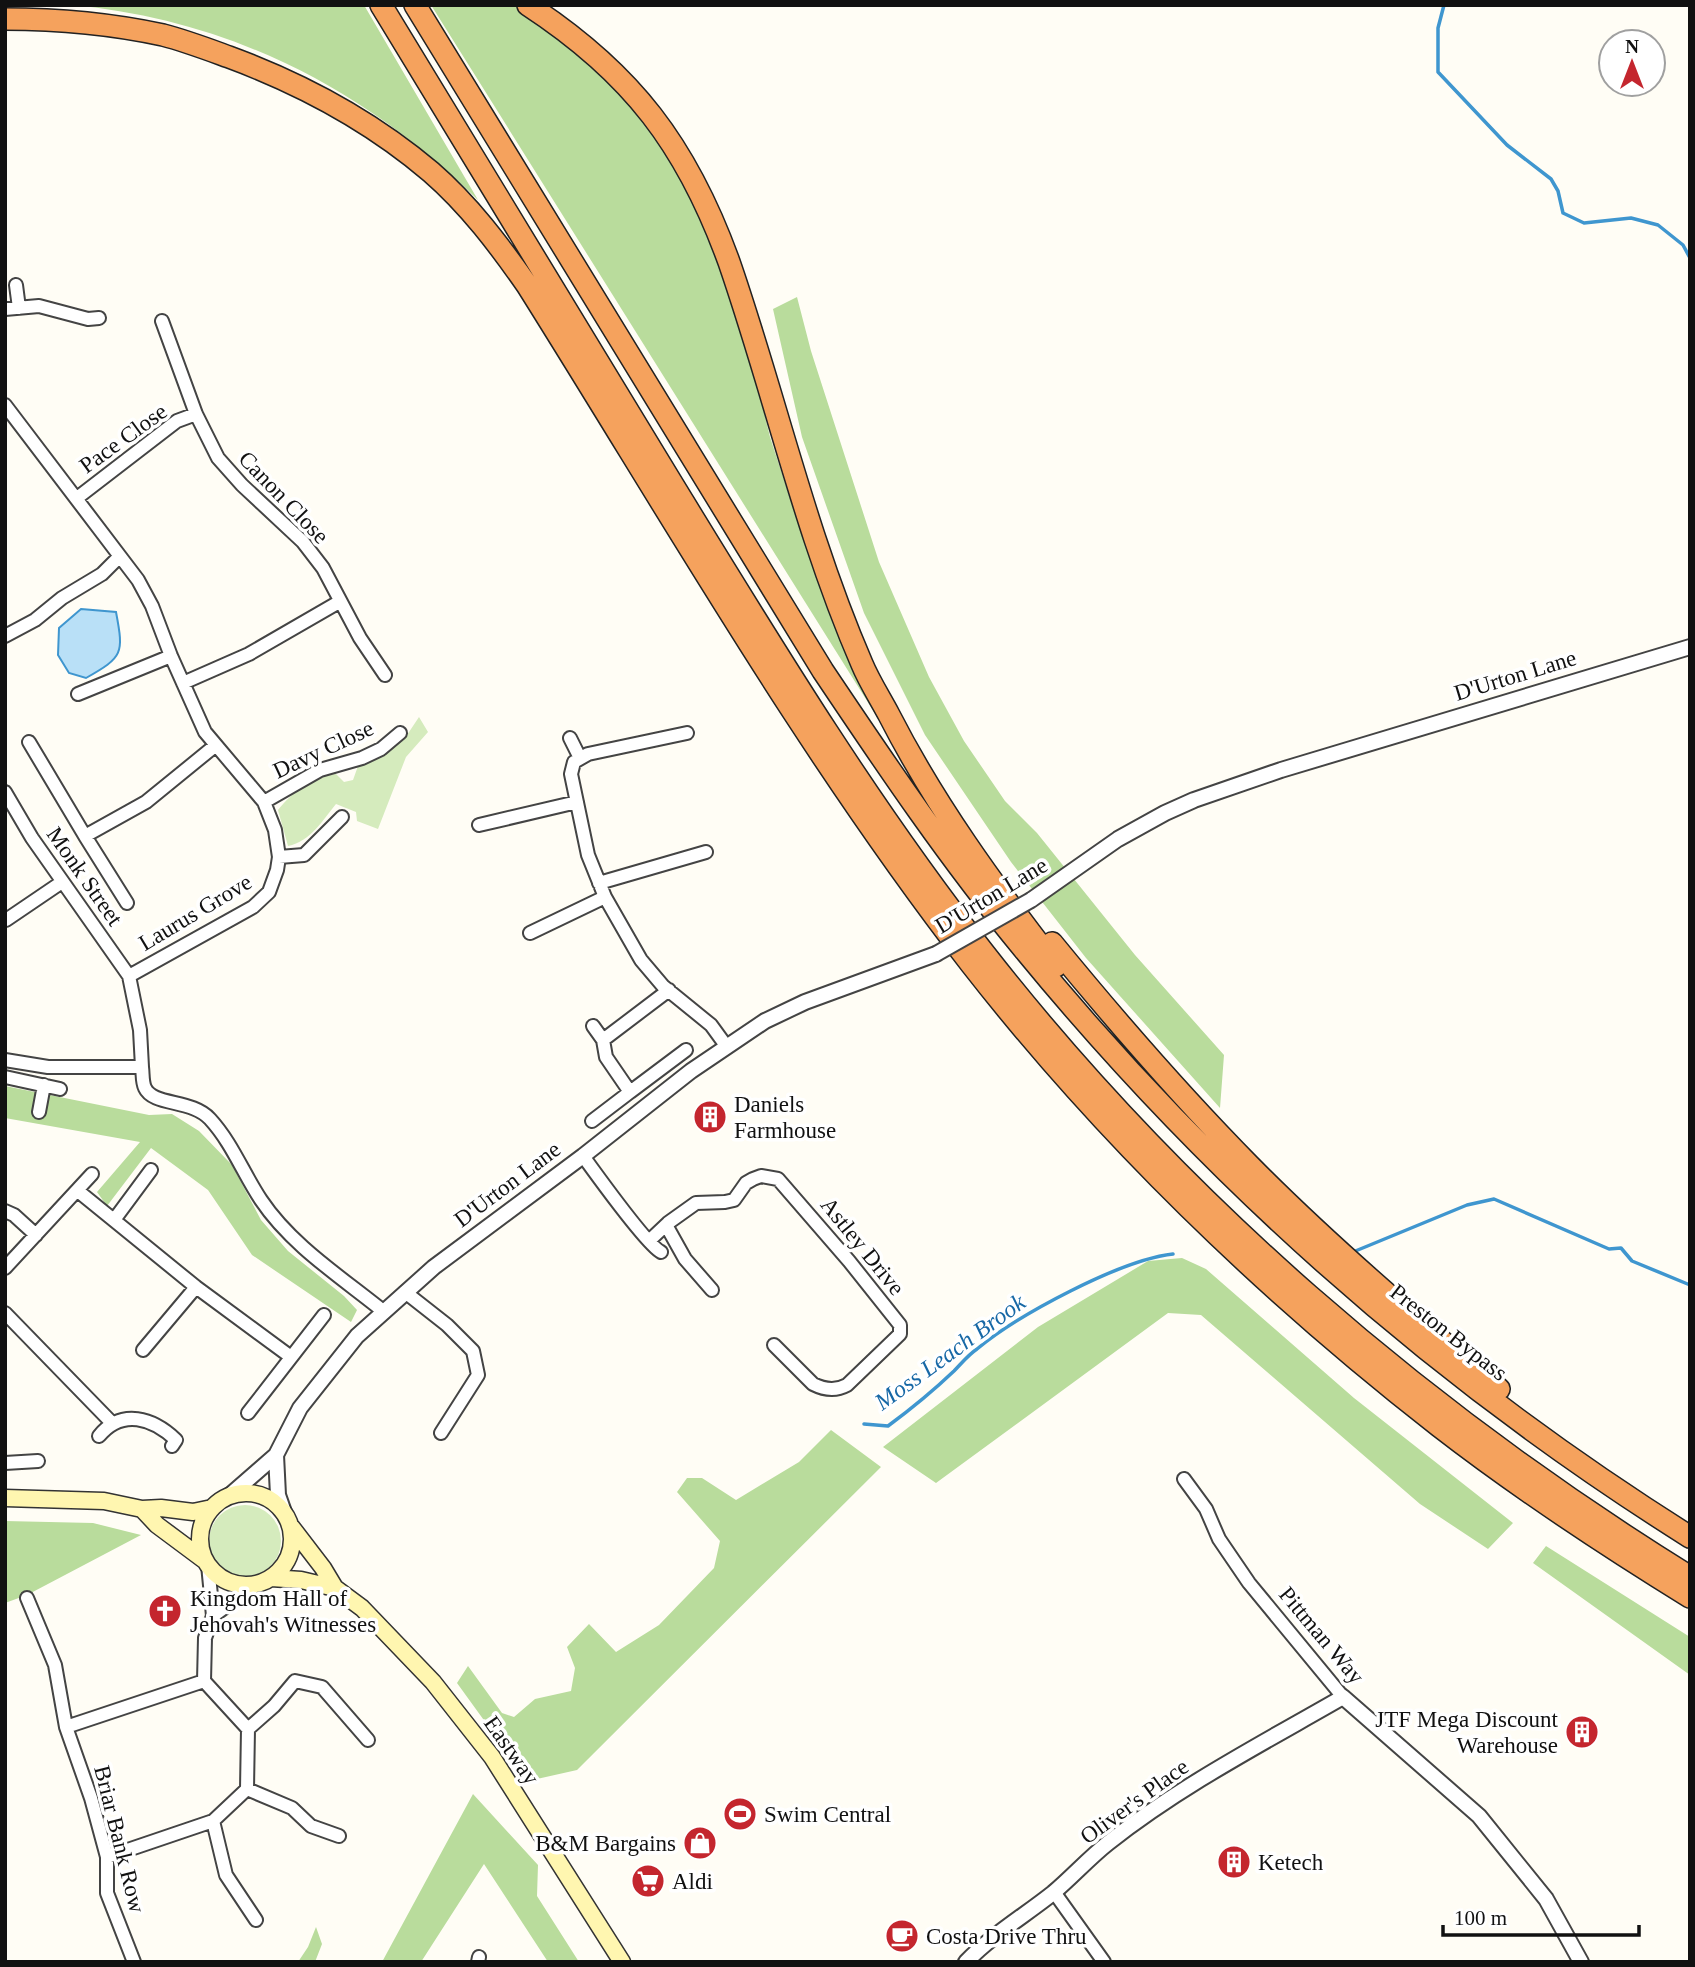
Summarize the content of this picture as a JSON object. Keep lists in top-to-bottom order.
{
  "streets": {
    "highway": ["Preston Bypass"],
    "main road": ["Eastway"],
    "street": [
      "Pace Close",
      "Canon Close",
      "D'Urton Lane",
      "Davy Close",
      "Monk Street",
      "Laurus Grove",
      "Astley Drive",
      "Pittman Way",
      "Oliver's Place",
      "Briar Bank Row"
    ]
  },
  "crossings": [
    ["Pace Close", "Canon Close"],
    ["Pace Close", "Laurus Grove"],
    ["D'Urton Lane", "Monk Street"],
    ["D'Urton Lane", "Eastway"],
    ["Davy Close", "Laurus Grove"],
    ["Monk Street", "Laurus Grove"],
    ["Pittman Way", "Oliver's Place"]
  ],
  "water": ["Moss Leach Brook"],
  "places": {
    "building": ["Daniels Farmhouse", "JTF Mega Discount Warehouse", "Ketech"],
    "church": ["Kingdom Hall of Jehovah's Witnesses"],
    "sports": ["Swim Central"],
    "shop": ["B&M Bargains"],
    "supermarket": ["Aldi"],
    "cafe": ["Costa Drive Thru"]
  },
  "scale_bar": "100 m",
  "north": "top"
}
